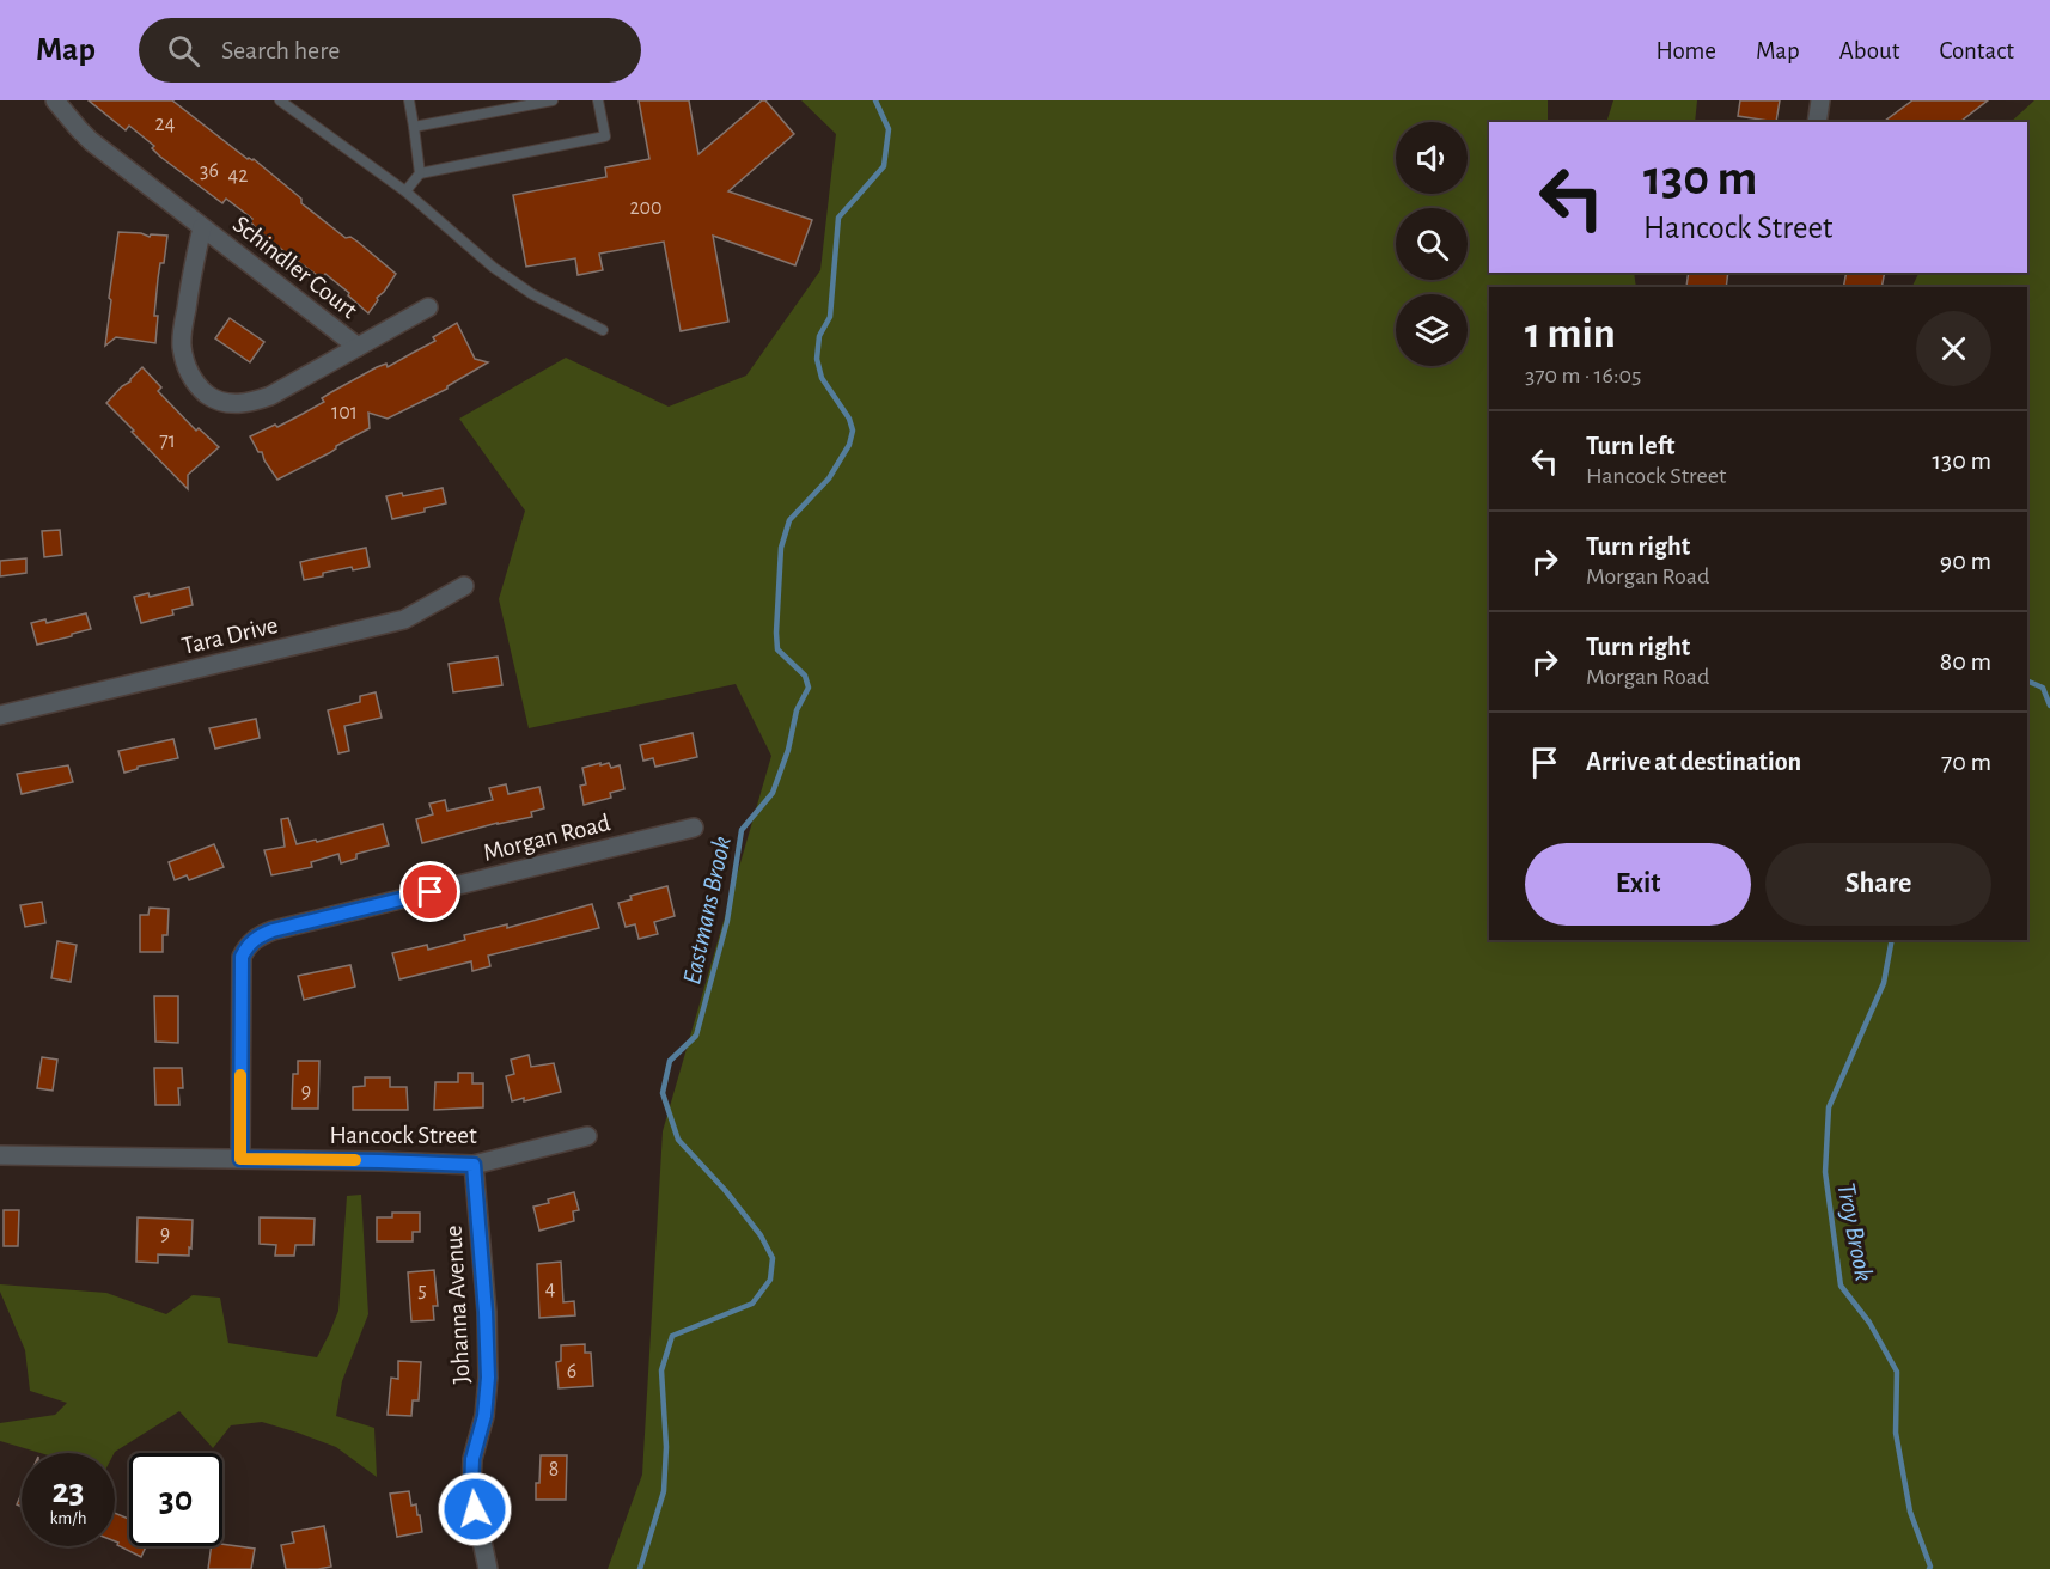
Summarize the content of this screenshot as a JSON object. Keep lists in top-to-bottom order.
{
  "streets": {
    "street": [
      "Schindler Court",
      "Tara Drive",
      "Morgan Road",
      "Hancock Street",
      "Johanna Avenue"
    ]
  },
  "crossings": [
    ["Morgan Road", "Hancock Street"],
    ["Hancock Street", "Johanna Avenue"]
  ],
  "water": ["Eastmans Brook", "Troy Brook"],
  "house_numbers": [
    "24",
    "36",
    "42",
    "200",
    "101",
    "71",
    "9",
    "9",
    "4",
    "5",
    "6",
    "8"
  ],
  "page": {
    "header": "Map",
    "search": "Search here",
    "nav": [
      "Home",
      "Map",
      "About",
      "Contact"
    ],
    "turn": ["130 m", "Hancock Street"],
    "heading": ["1 min", "370 m · 16:05"],
    "list": [
      {
        "name": "Turn left",
        "note": "Hancock Street",
        "value": "130 m"
      },
      {
        "name": "Turn right",
        "note": "Morgan Road",
        "value": "90 m"
      },
      {
        "name": "Turn right",
        "note": "Morgan Road",
        "value": "80 m"
      },
      {
        "name": "Arrive at destination",
        "value": "70 m"
      }
    ],
    "buttons": ["Exit", "Share"],
    "speed": "23 km/h",
    "limit": "30"
  }
}
